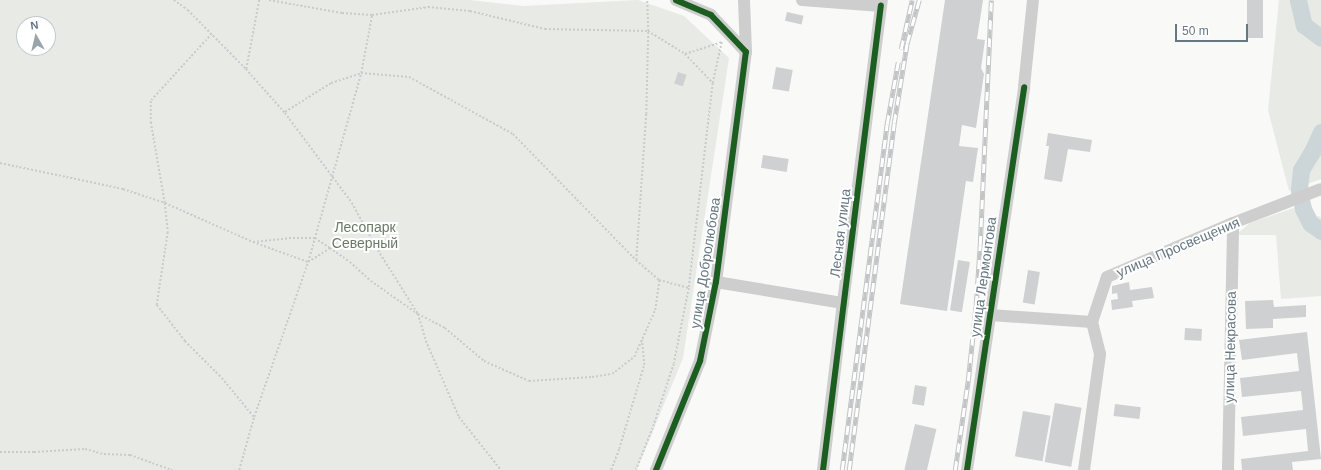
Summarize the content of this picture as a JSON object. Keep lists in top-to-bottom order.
{
  "streets": {
    "street": [
      "Лесная улица",
      "улица Просвещения",
      "улица Добролюбова",
      "улица Лермонтова",
      "улица Некрасова"
    ]
  },
  "crossings": [
    ["улица Просвещения", "улица Некрасова"]
  ],
  "parks": ["Лесопарк Северный"],
  "scale_bar": "50 m",
  "north": "top"
}
